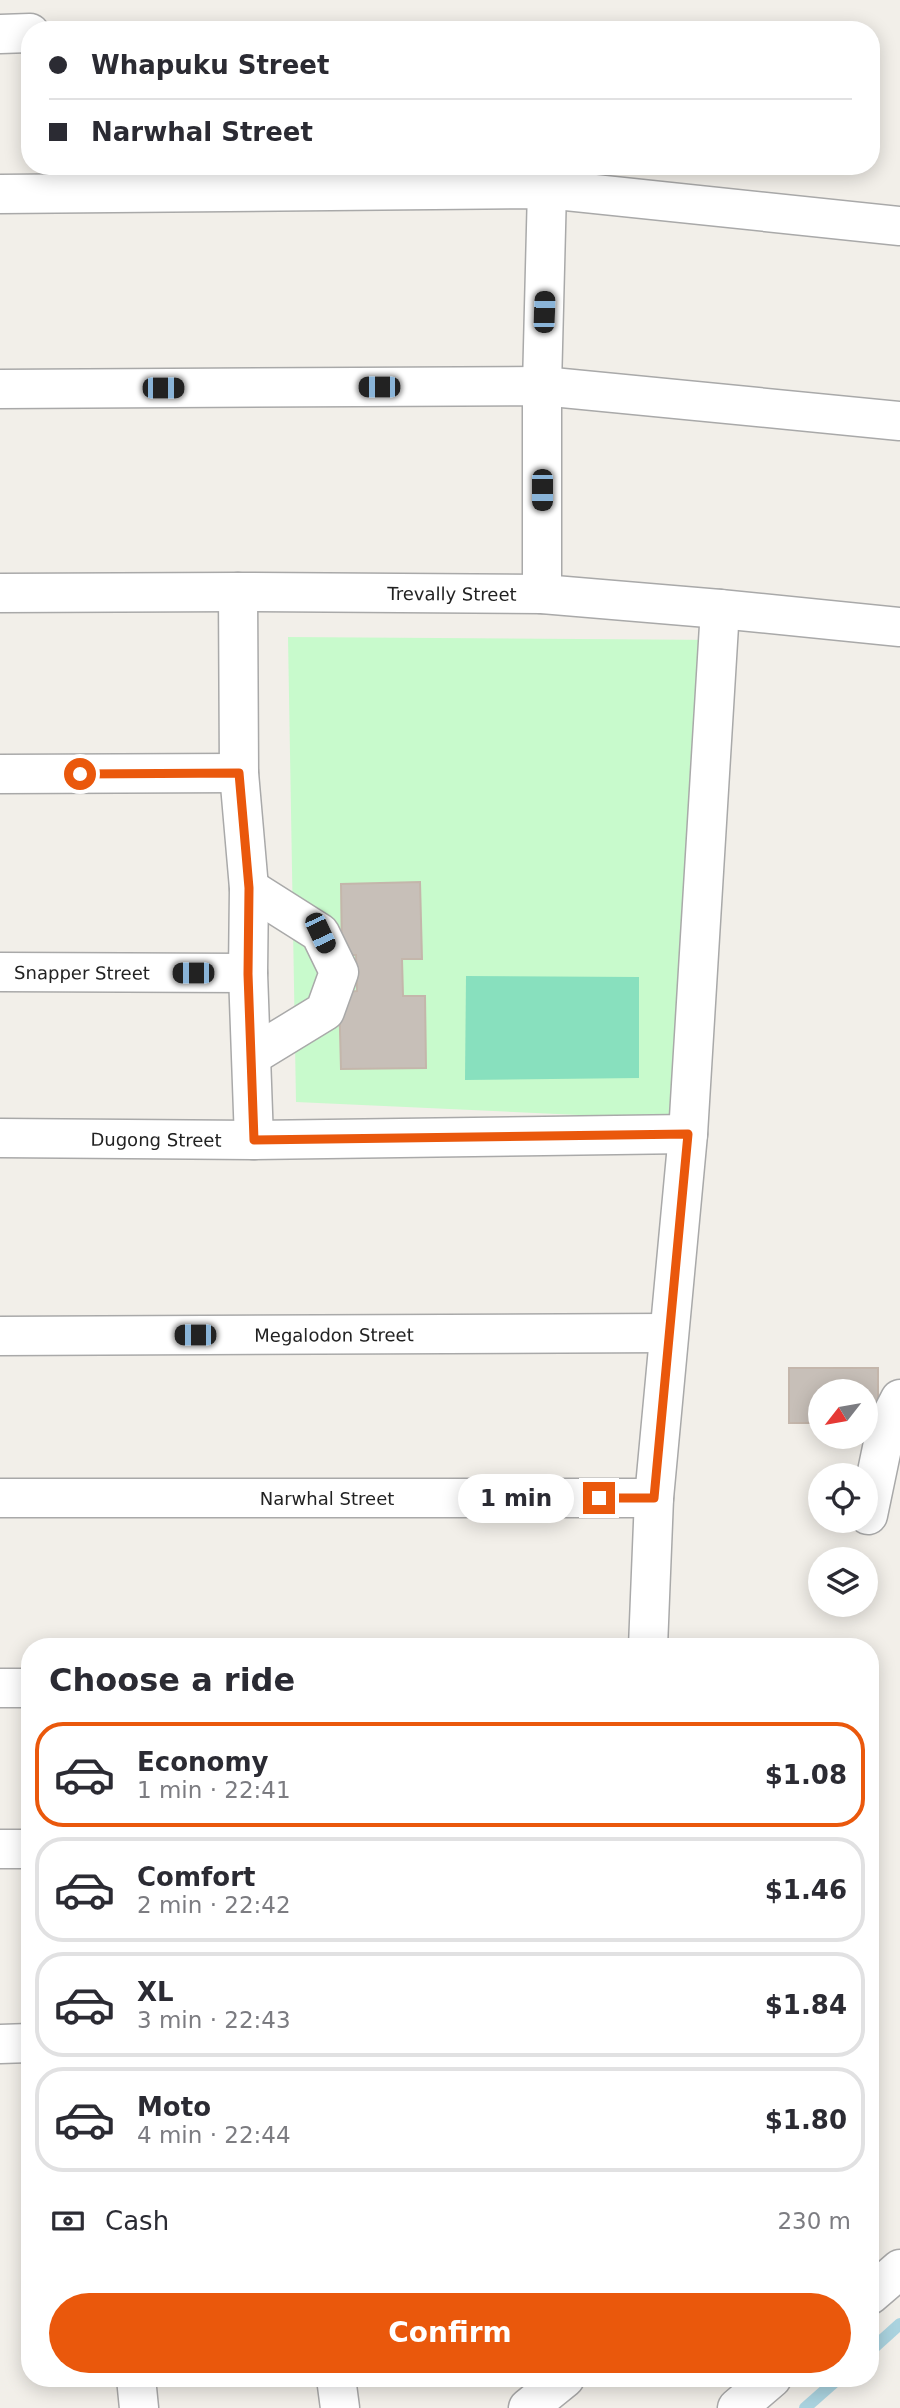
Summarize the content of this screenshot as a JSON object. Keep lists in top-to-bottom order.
{
  "streets": {
    "street": [
      "Trevally Street",
      "Snapper Street",
      "Dugong Street",
      "Megalodon Street",
      "Narwhal Street"
    ]
  },
  "north": "bottom left",
  "page": {
    "banner": ["Whapuku Street", "Narwhal Street"],
    "bubble": "1 min",
    "heading": "Choose a ride",
    "list": [
      {
        "name": "Economy",
        "note": "1 min · 22:41",
        "value": "$1.08"
      },
      {
        "name": "Comfort",
        "note": "2 min · 22:42",
        "value": "$1.46"
      },
      {
        "name": "XL",
        "note": "3 min · 22:43",
        "value": "$1.84"
      },
      {
        "name": "Moto",
        "note": "4 min · 22:44",
        "value": "$1.80"
      }
    ],
    "pay": ["Cash", "230 m"],
    "buttons": "Confirm"
  }
}
